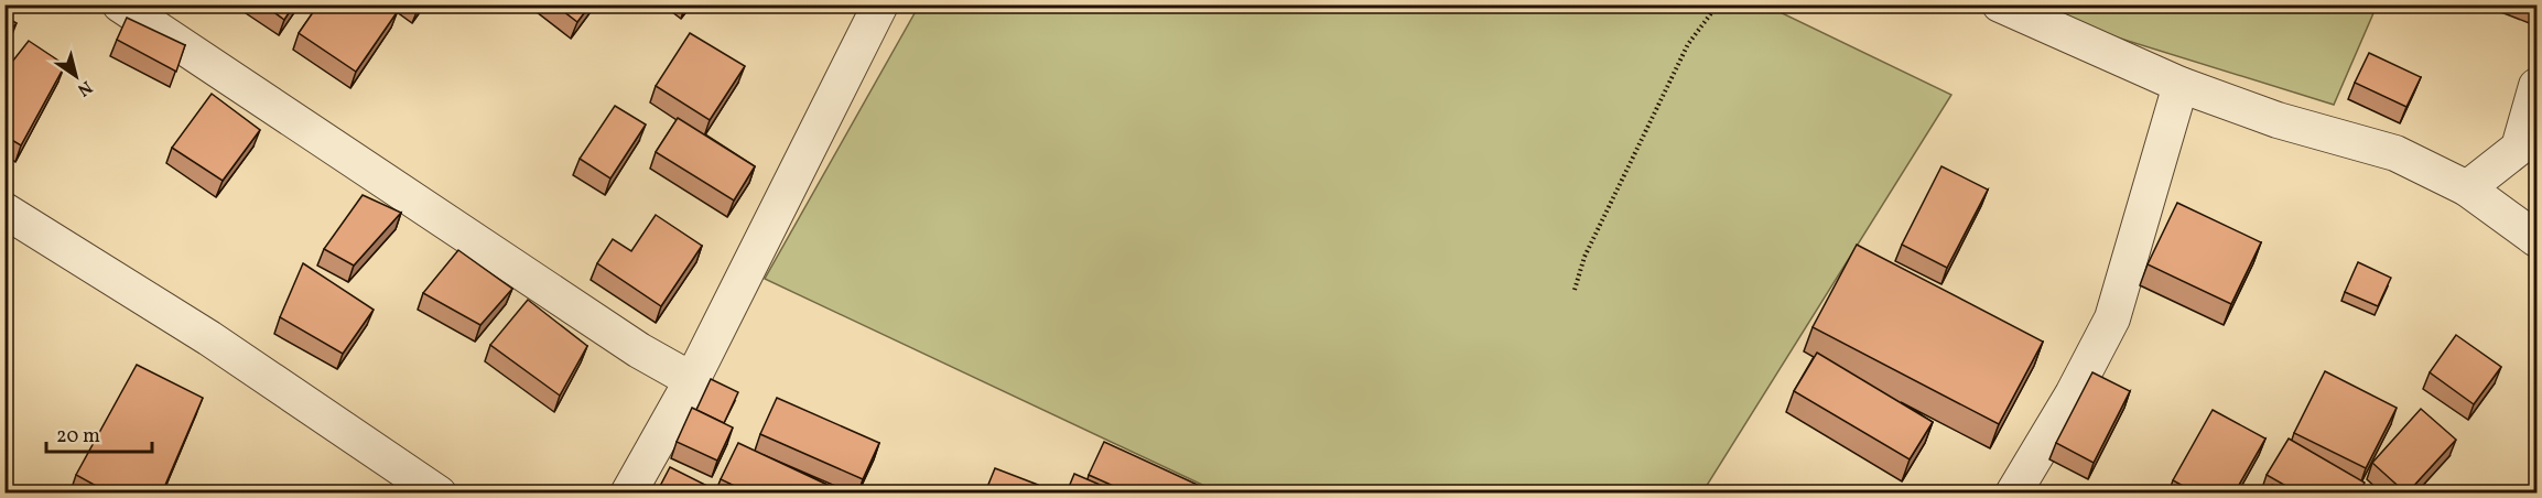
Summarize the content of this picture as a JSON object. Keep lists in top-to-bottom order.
{
  "scale_bar": "20 m",
  "north": "bottom right"
}
